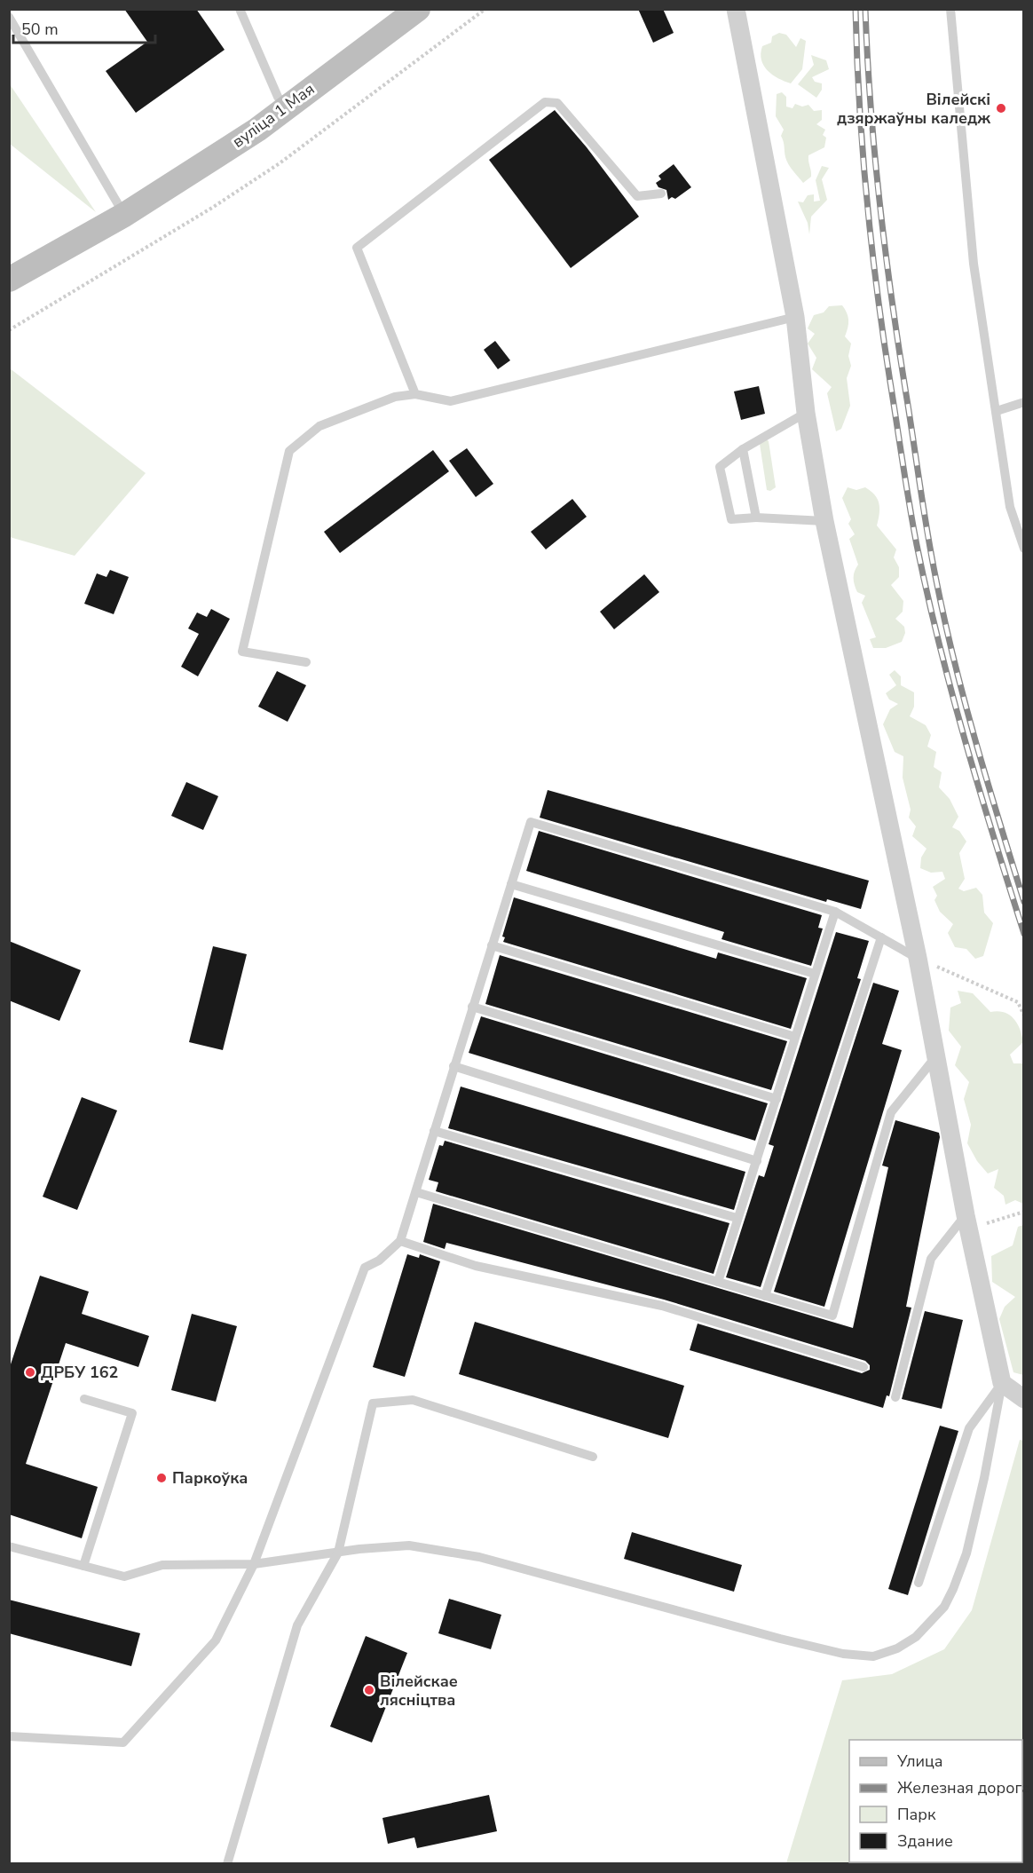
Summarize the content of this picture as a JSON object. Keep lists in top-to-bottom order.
{
  "streets": {
    "main road": ["вуліца 1 Мая"]
  },
  "places": [
    "Вілейскі дзяржаўны каледж",
    "ДРБУ 162",
    "Паркоўка",
    "Вілейскае лясніцтва"
  ],
  "legend": [
    "Улица",
    "Железная дорога",
    "Парк",
    "Здание"
  ],
  "scale_bar": "50 m"
}
